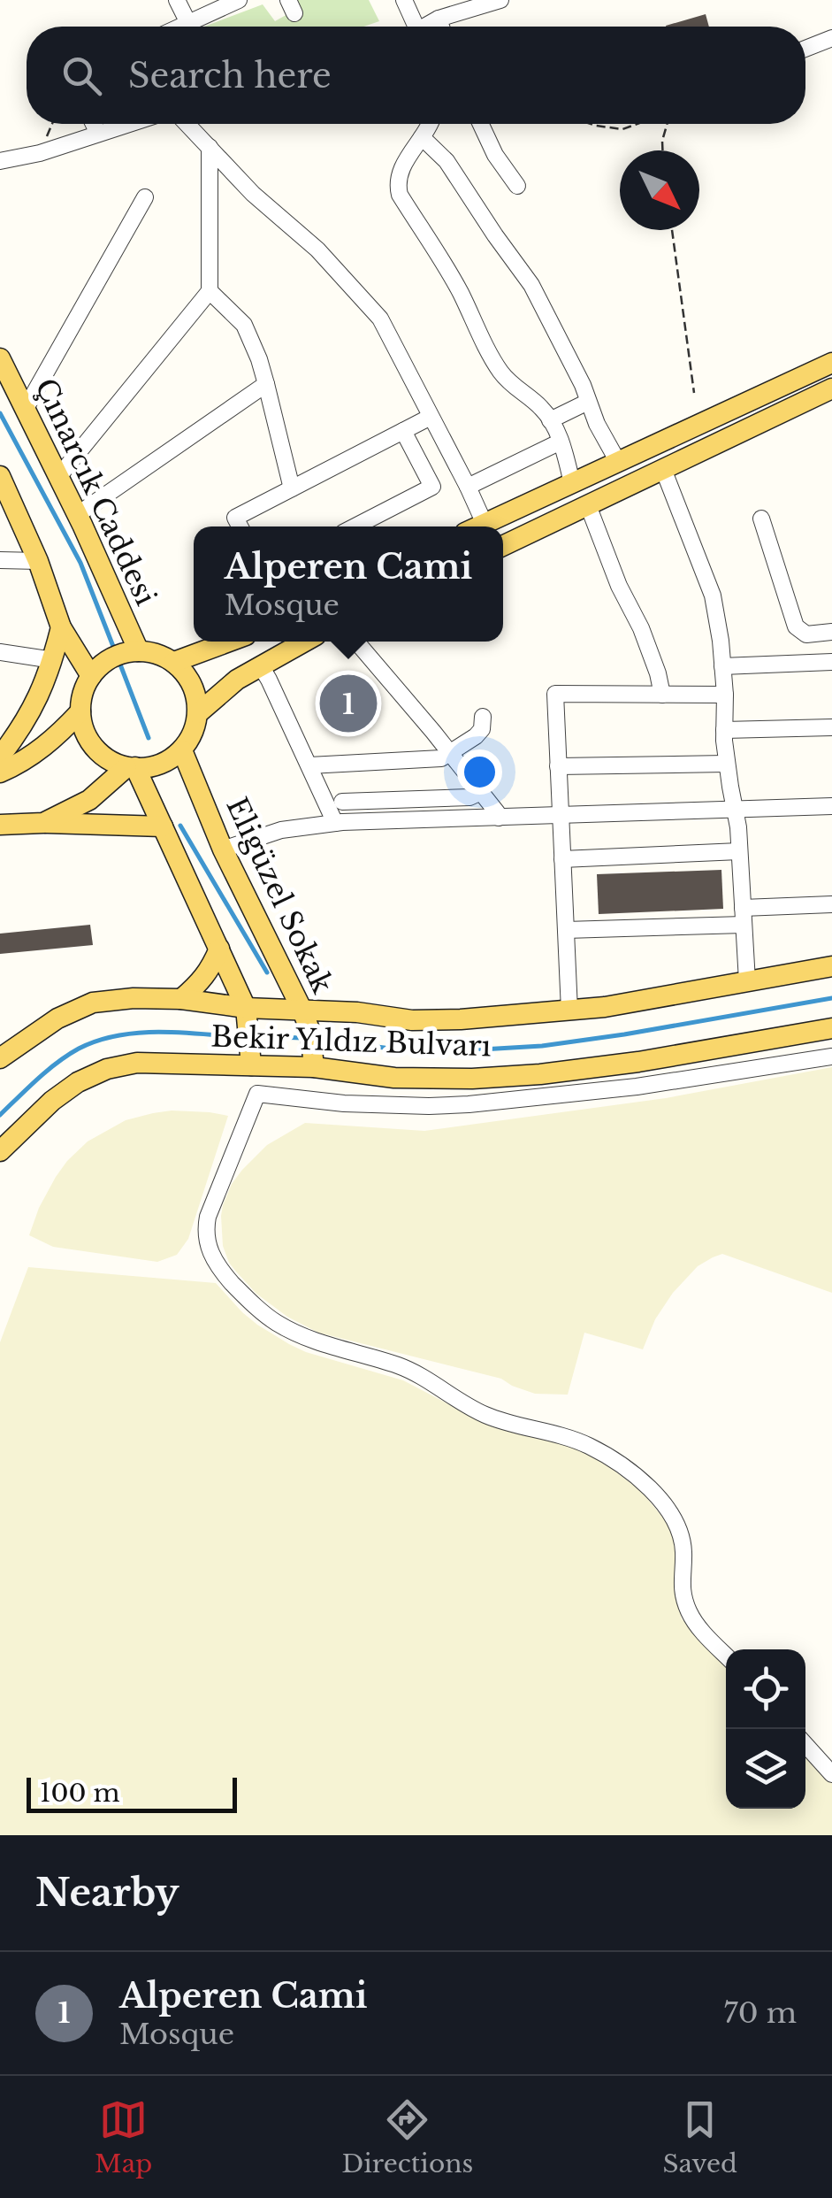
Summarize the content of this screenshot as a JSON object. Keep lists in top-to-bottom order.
{
  "streets": {
    "main road": ["Çınarcık Caddesi", "Eligüzel Sokak", "Bekir Yıldız Bulvarı"]
  },
  "crossings": [
    ["Çınarcık Caddesi", "Eligüzel Sokak"],
    ["Eligüzel Sokak", "Bekir Yıldız Bulvarı"]
  ],
  "scale_bar": "100 m",
  "north": "bottom right",
  "page": {
    "search": "Search here",
    "popup": ["Alperen Cami", "Mosque"],
    "pins": "1",
    "scale": "100 m",
    "heading": "Nearby",
    "list": [
      {
        "mark": "1",
        "name": "Alperen Cami",
        "note": "Mosque",
        "value": "70 m"
      }
    ],
    "nav": ["Map", "Directions", "Saved"]
  }
}
